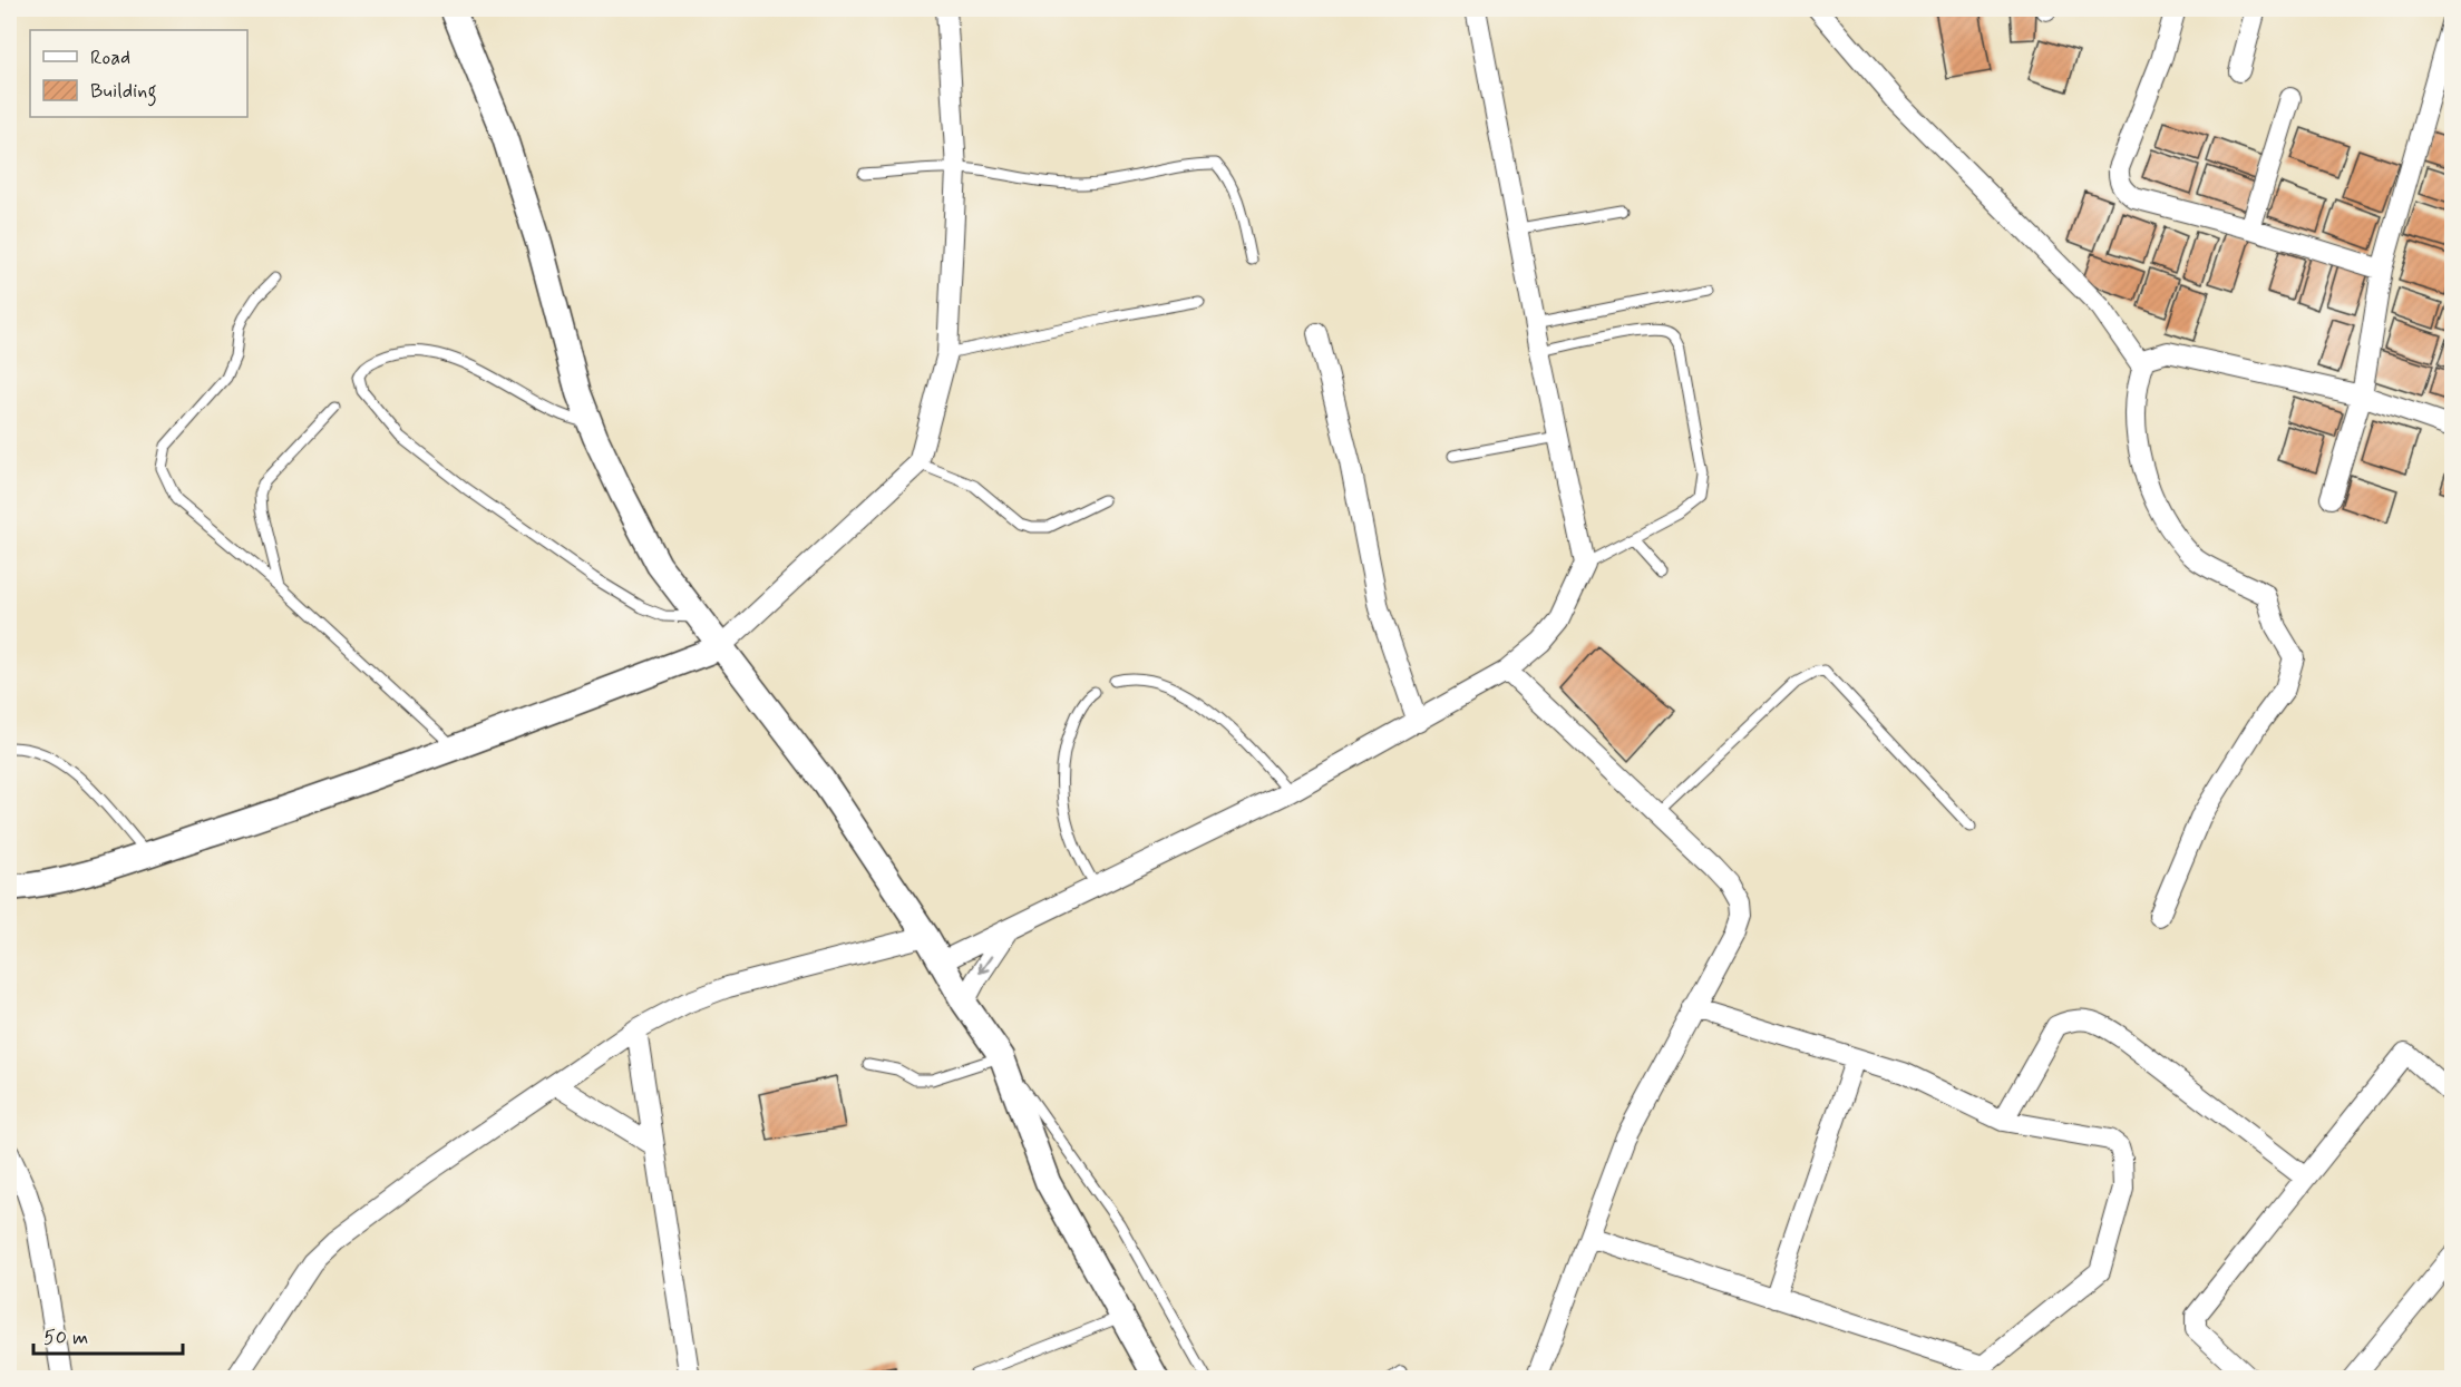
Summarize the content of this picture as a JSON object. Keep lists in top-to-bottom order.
{
  "legend": ["Road", "Building"],
  "scale_bar": "50 m"
}
